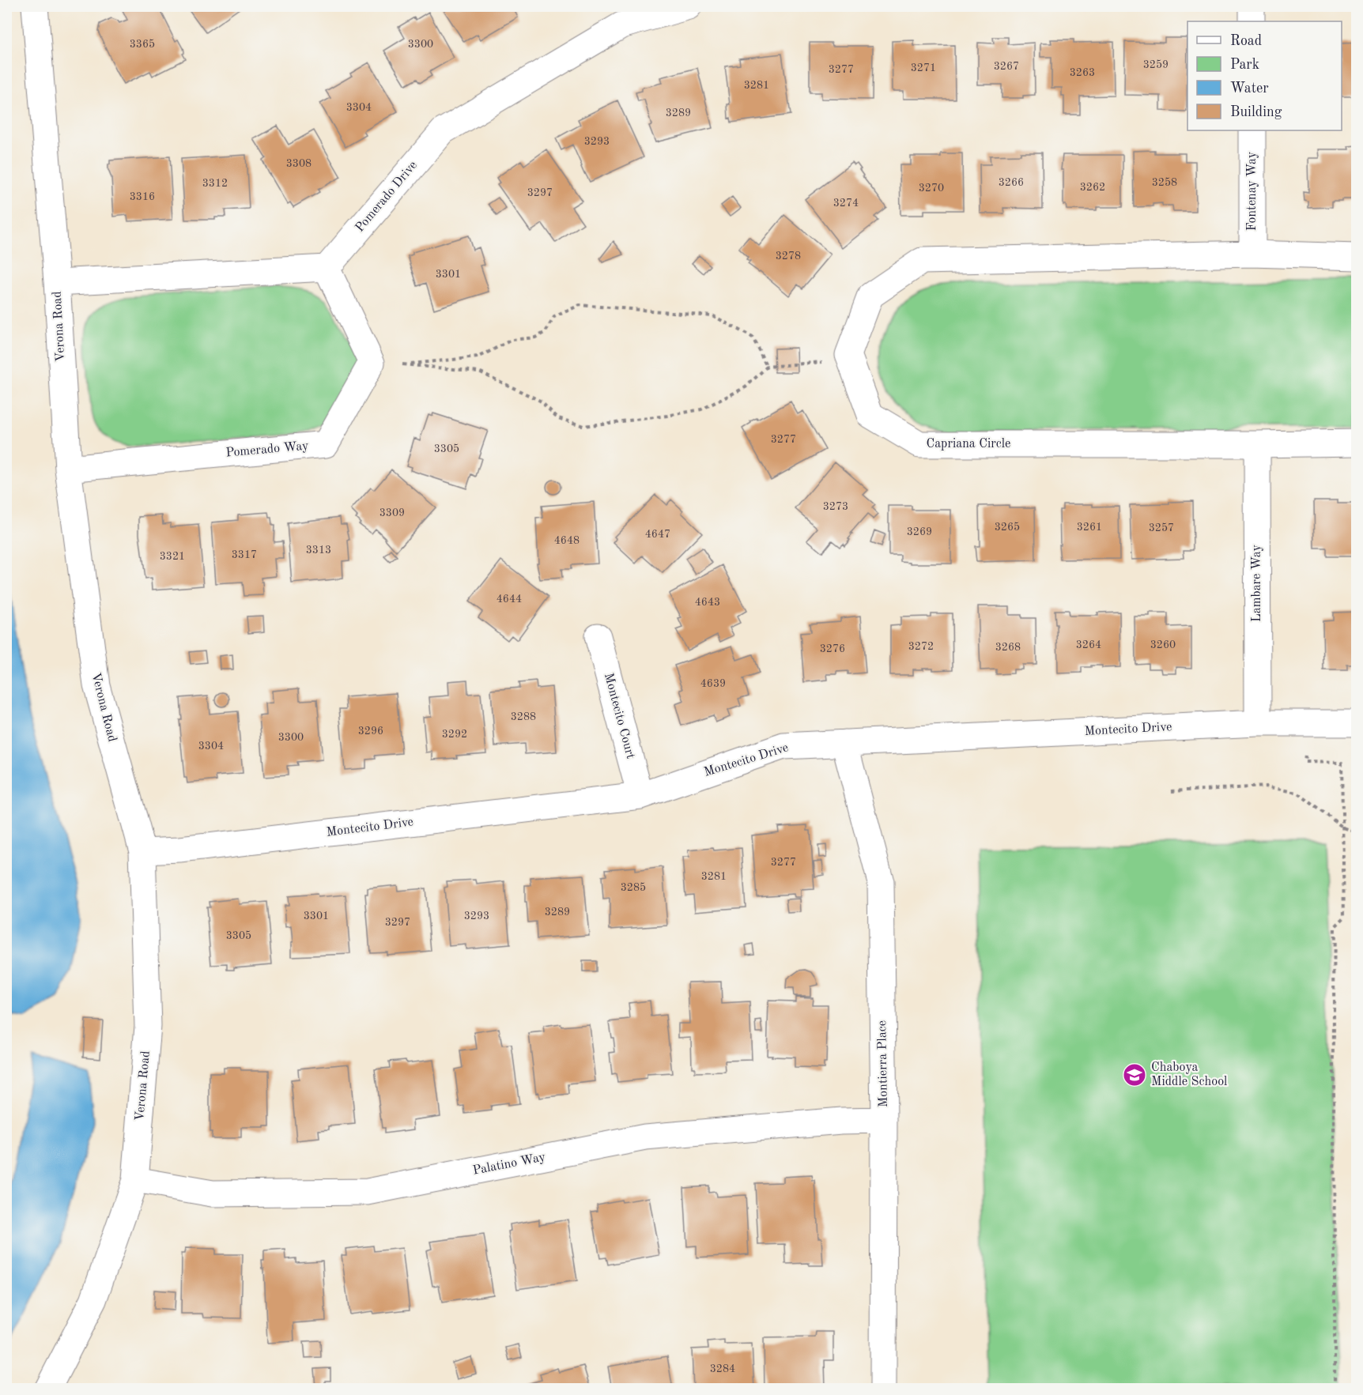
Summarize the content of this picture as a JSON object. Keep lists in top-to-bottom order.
{
  "streets": {
    "street": [
      "Fontenay Way",
      "Pomerado Drive",
      "Verona Road",
      "Capriana Circle",
      "Pomerado Way",
      "Lambare Way",
      "Montecito Court",
      "Montecito Drive",
      "Montierra Place",
      "Palatino Way"
    ]
  },
  "crossings": [
    ["Fontenay Way", "Capriana Circle"],
    ["Pomerado Drive", "Pomerado Way"],
    ["Verona Road", "Pomerado Way"],
    ["Verona Road", "Montecito Drive"],
    ["Verona Road", "Palatino Way"],
    ["Capriana Circle", "Lambare Way"],
    ["Lambare Way", "Montecito Drive"],
    ["Montecito Court", "Montecito Drive"],
    ["Montecito Drive", "Montierra Place"],
    ["Montierra Place", "Palatino Way"]
  ],
  "places": {
    "school or university": ["Chaboya Middle School"]
  },
  "house_numbers": [
    "3365",
    "3300",
    "3259",
    "3267",
    "3271",
    "3277",
    "3263",
    "3281",
    "3304",
    "3289",
    "3293",
    "3308",
    "3266",
    "3258",
    "3312",
    "3262",
    "3270",
    "3297",
    "3316",
    "3274",
    "3278",
    "3301",
    "3277",
    "3305",
    "3273",
    "3309",
    "3265",
    "3261",
    "3257",
    "3269",
    "4647",
    "4648",
    "3313",
    "3317",
    "3321",
    "4644",
    "4643",
    "3264",
    "3260",
    "3272",
    "3268",
    "3276",
    "4639",
    "3288",
    "3296",
    "3292",
    "3300",
    "3304",
    "3277",
    "3281",
    "3285",
    "3289",
    "3301",
    "3293",
    "3297",
    "3305",
    "3284"
  ],
  "legend": [
    "Road",
    "Park",
    "Water",
    "Building"
  ]
}
